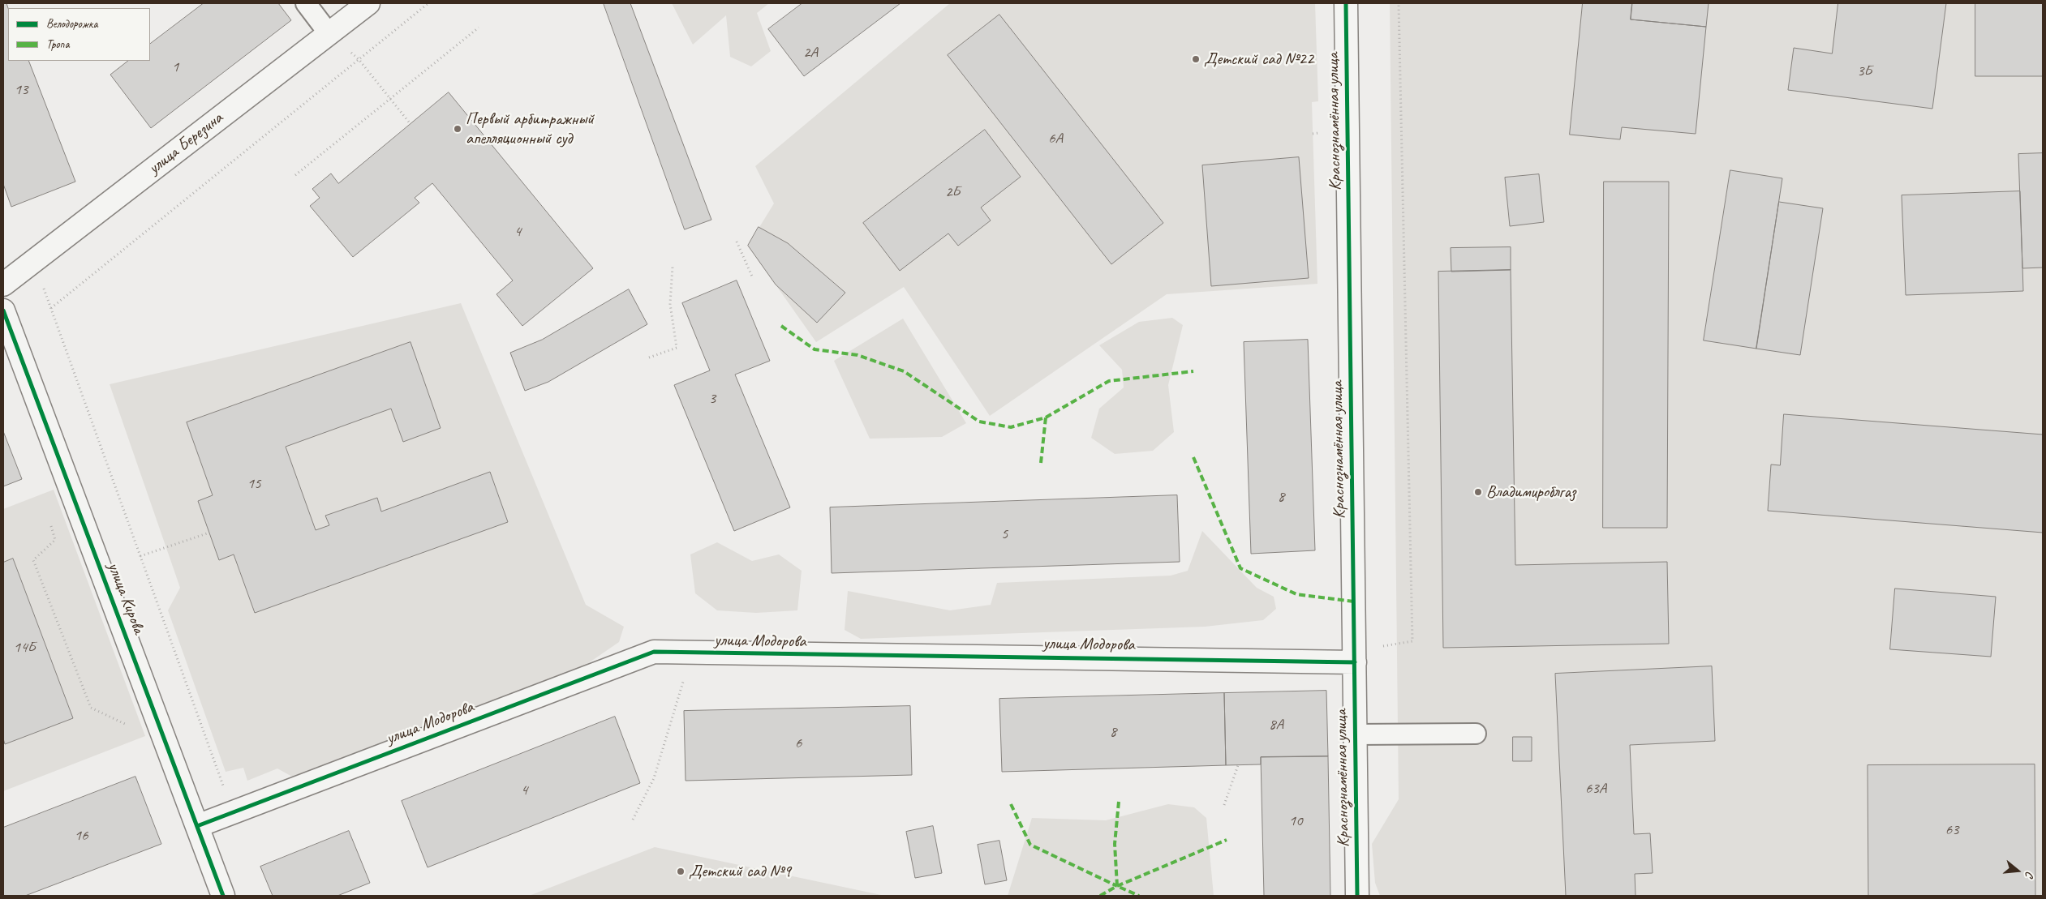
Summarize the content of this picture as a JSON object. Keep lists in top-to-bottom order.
{
  "streets": {
    "street": [
      "Краснознамённая улица",
      "улица Березина",
      "улица Кирова",
      "улица Модорова"
    ]
  },
  "crossings": [
    ["Краснознамённая улица", "улица Модорова"],
    ["улица Кирова", "улица Модорова"]
  ],
  "places": [
    "Детский сад №22",
    "Первый арбитражный апелляционный суд",
    "Владимироблгаз",
    "Детский сад №9"
  ],
  "house_numbers": [
    "2А",
    "1",
    "3Б",
    "13",
    "6А",
    "2Б",
    "4",
    "3",
    "15",
    "8",
    "5",
    "14Б",
    "8А",
    "8",
    "6",
    "63А",
    "4",
    "10",
    "63",
    "16"
  ],
  "legend": ["Велодорожка", "Тропа"],
  "north": "right"
}
